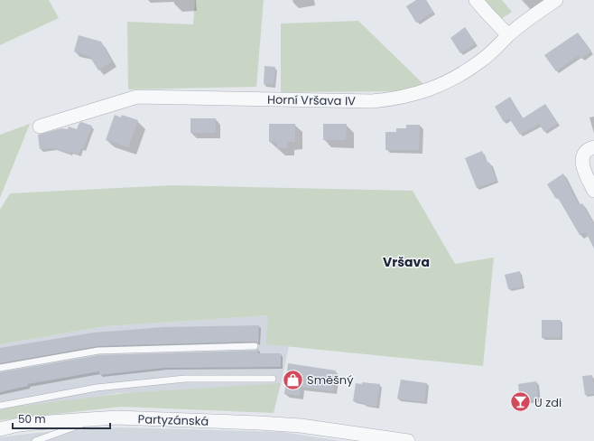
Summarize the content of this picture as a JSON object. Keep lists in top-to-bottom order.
{
  "streets": {
    "street": ["Horní Vršava IV", "Partyzánská"]
  },
  "districts": ["Vršava"],
  "places": {
    "shop": ["Směšný"],
    "bar": ["U zdi"]
  },
  "scale_bar": "50 m"
}
